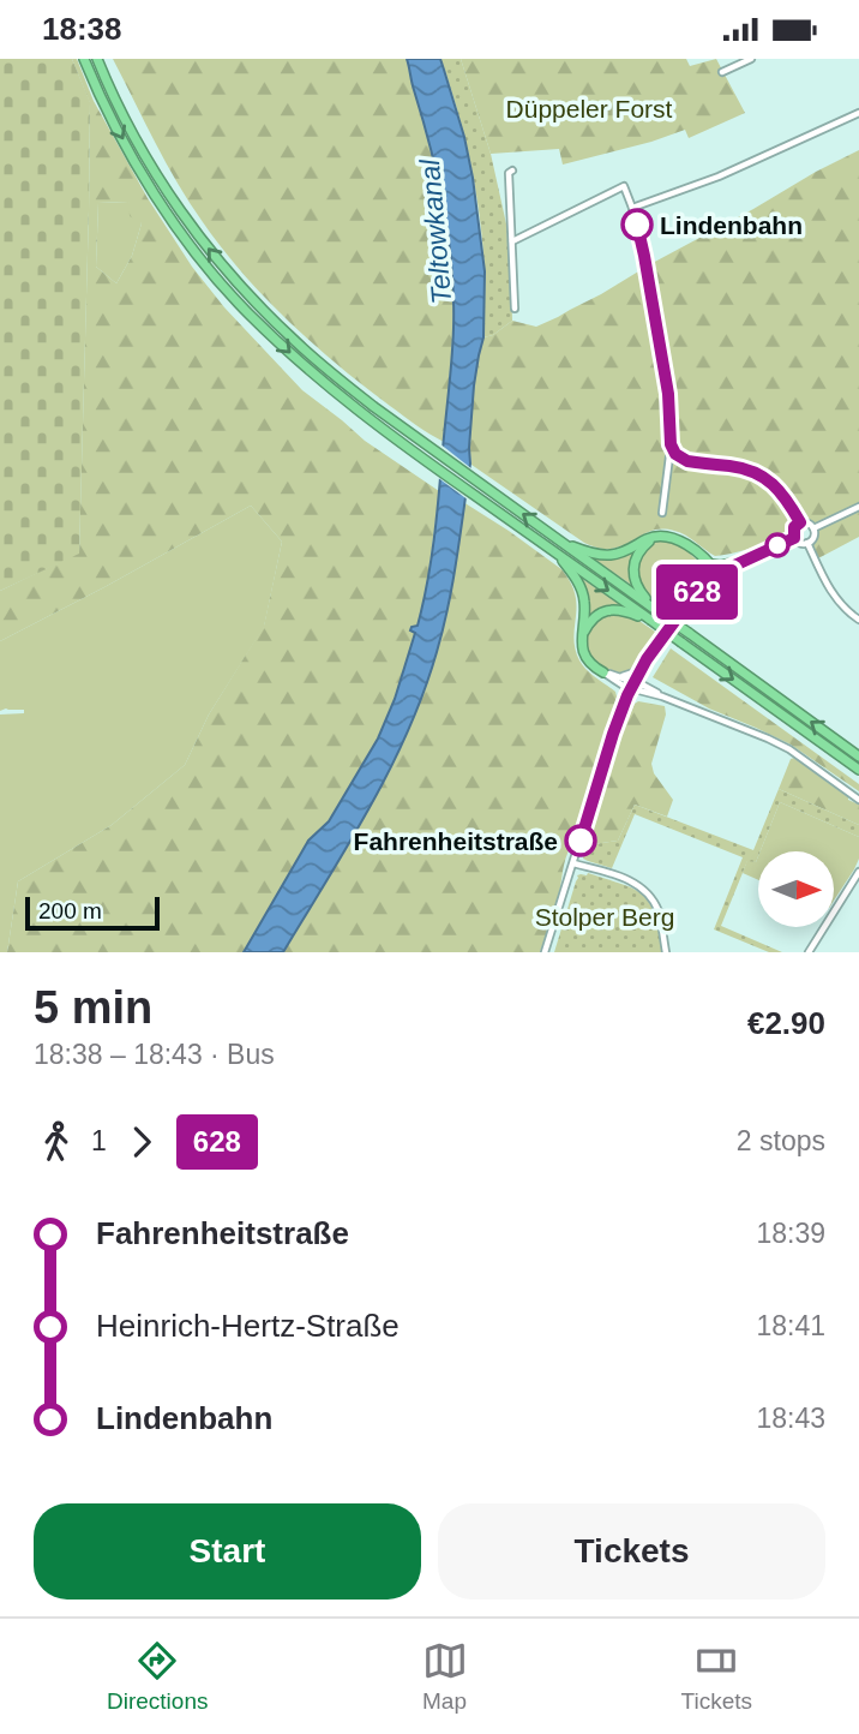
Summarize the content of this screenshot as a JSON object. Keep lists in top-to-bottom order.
{
  "water": ["Teltowkanal"],
  "parks": ["Düppeler Forst", "Stolper Berg"],
  "places": ["Lindenbahn", "Fahrenheitstraße"],
  "lines": ["bus line 628"],
  "scale_bar": "200 m",
  "north": "right",
  "page": {
    "status": "18:38",
    "on_map": "628",
    "scale": "200 m",
    "heading": ["5 min", "18:38 – 18:43 · Bus", "€2.90"],
    "legs": ["1", "628", "2 stops"],
    "list": [
      {
        "name": "Fahrenheitstraße",
        "value": "18:39"
      },
      {
        "name": "Heinrich-Hertz-Straße",
        "value": "18:41"
      },
      {
        "name": "Lindenbahn",
        "value": "18:43"
      }
    ],
    "buttons": ["Start", "Tickets"],
    "tabs": ["Directions", "Map", "Tickets"]
  }
}
